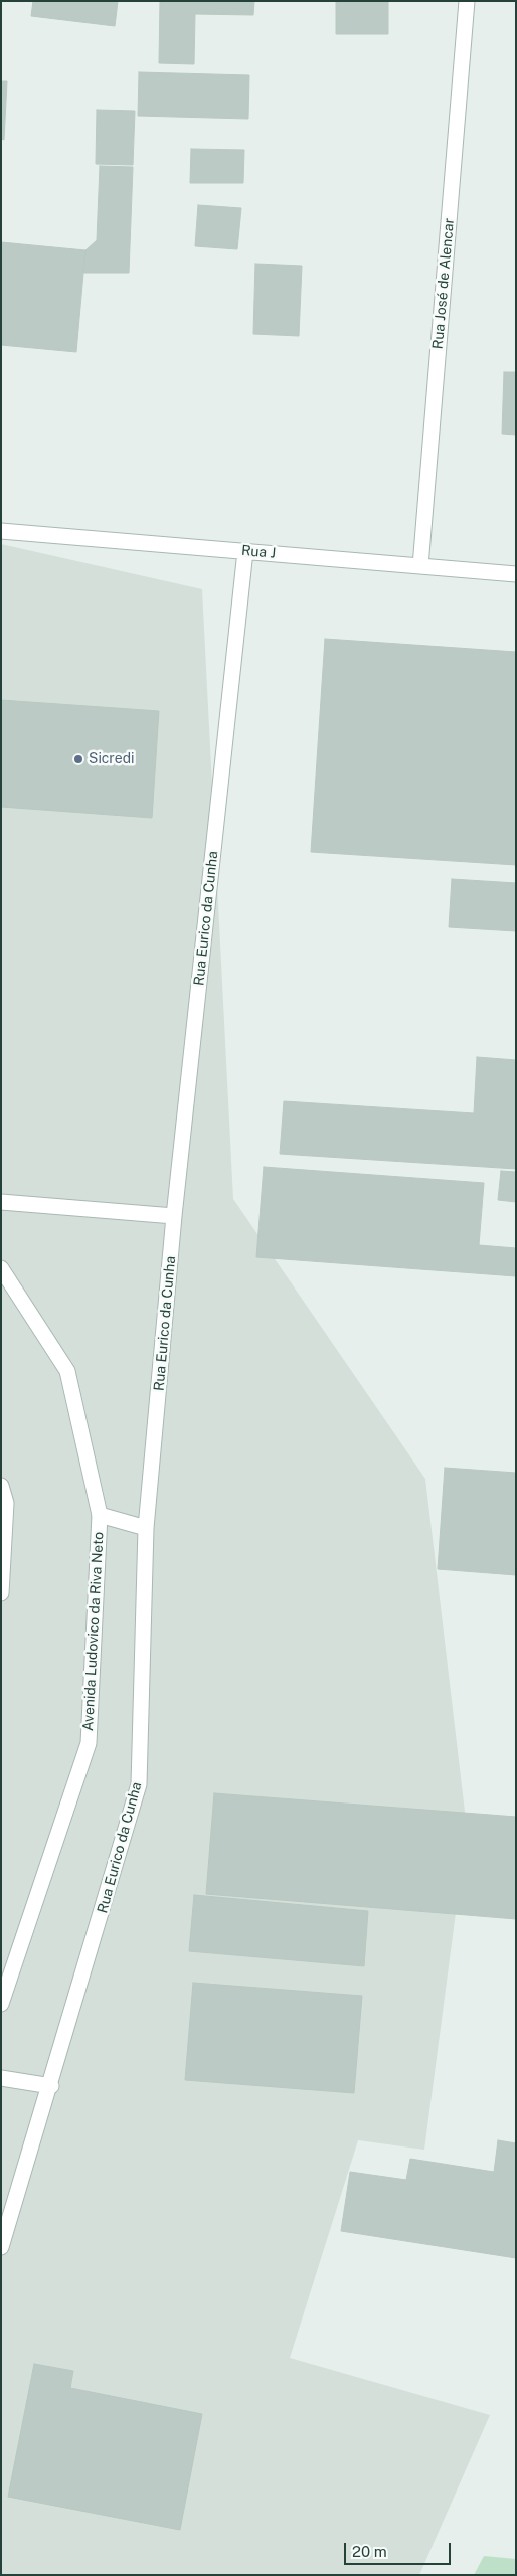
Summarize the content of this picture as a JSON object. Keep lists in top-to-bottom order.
{
  "streets": {
    "street": [
      "Rua José de Alencar",
      "Rua J",
      "Rua Eurico da Cunha",
      "Avenida Ludovico da Riva Neto"
    ]
  },
  "crossings": [
    ["Rua José de Alencar", "Rua J"],
    ["Rua J", "Rua Eurico da Cunha"]
  ],
  "places": ["Sicredi"],
  "scale_bar": "20 m"
}
